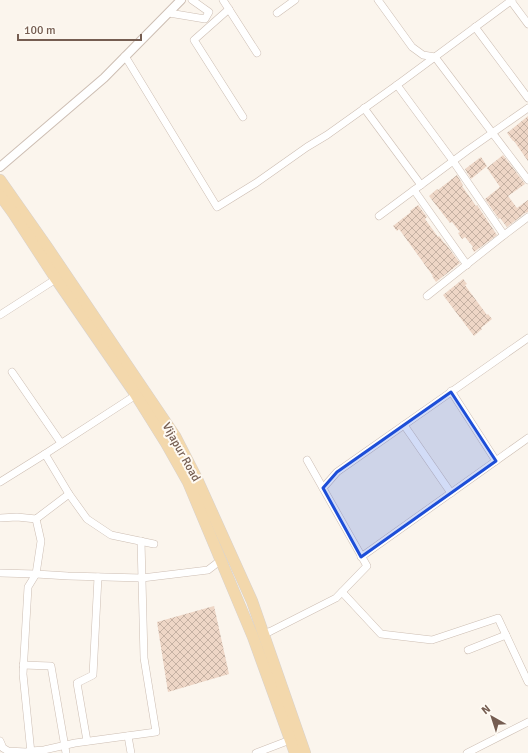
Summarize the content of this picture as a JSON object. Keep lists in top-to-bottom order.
{
  "streets": {
    "main road": ["Vijapur Road"]
  },
  "scale_bar": "100 m",
  "north": "top left"
}
